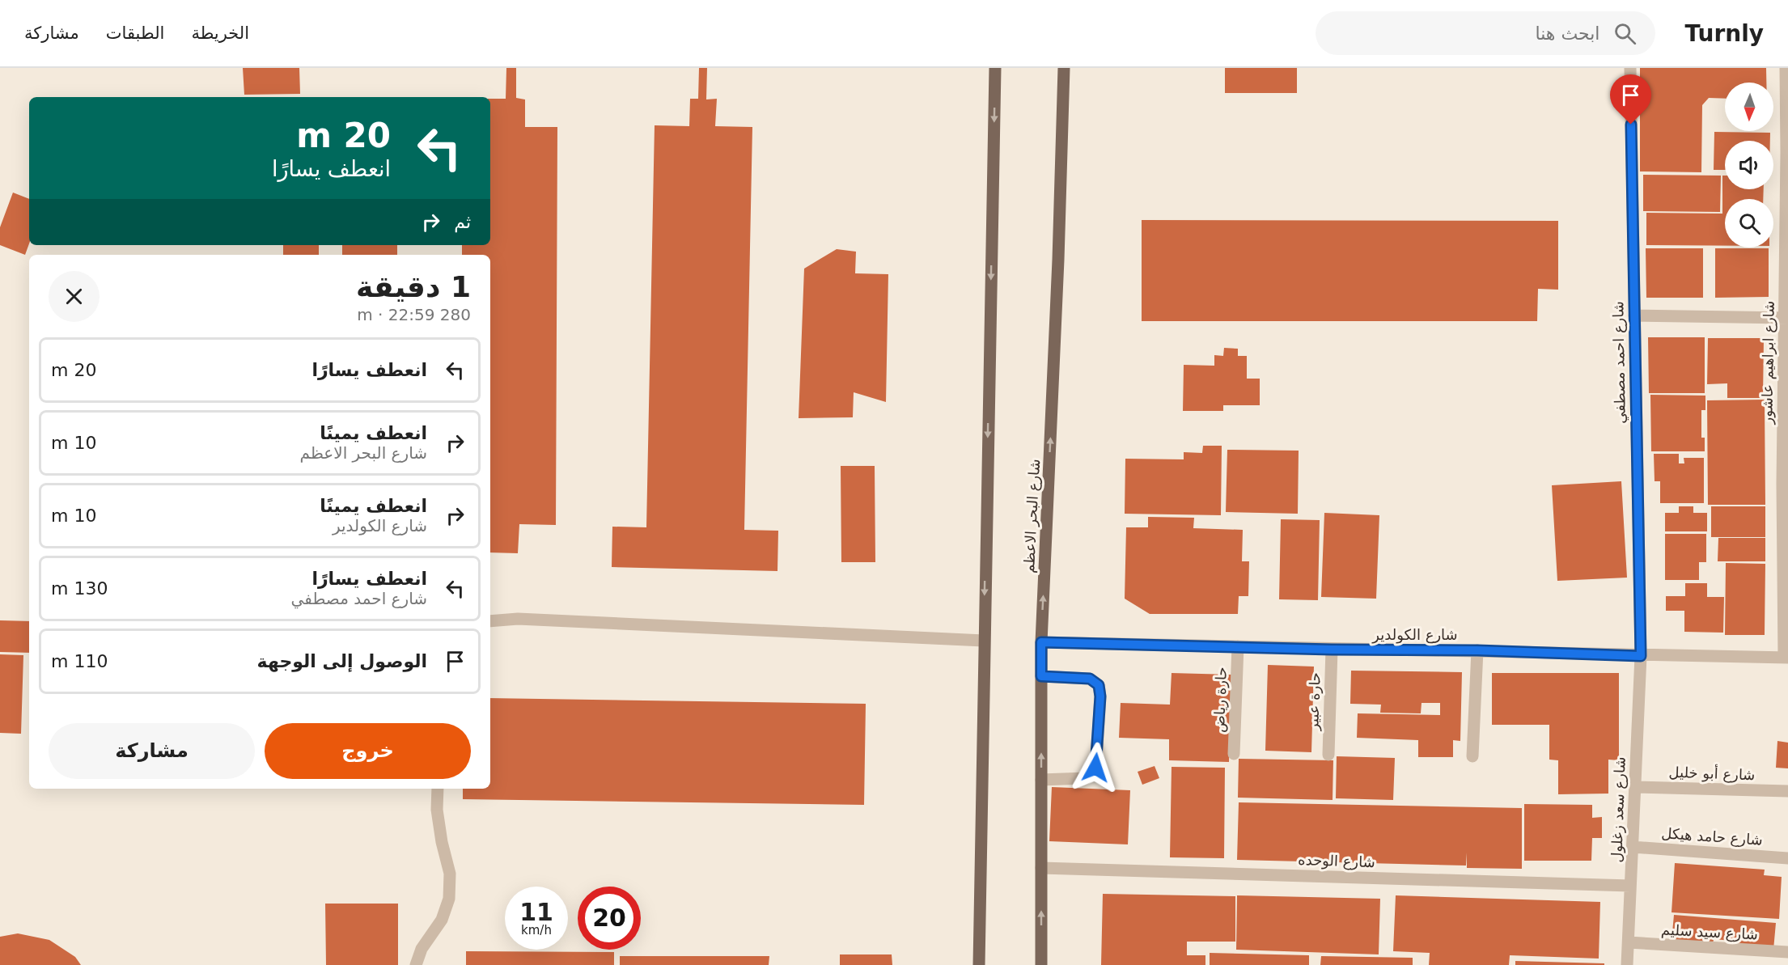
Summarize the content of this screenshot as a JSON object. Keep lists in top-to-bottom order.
{
  "streets": {
    "main road": ["شارع البحر الاعظم"],
    "street": [
      "شارع احمد مصطفي",
      "شارع ابراهيم عاشور",
      "شارع الكولدير",
      "حارة رياض",
      "حارة عبير",
      "شارع أبو خليل",
      "شارع سعد زغلول",
      "شارع حامد هيكل",
      "شارع الوحده",
      "شارع سيد سليم"
    ]
  },
  "crossings": [
    ["شارع احمد مصطفي", "شارع الكولدير"],
    ["شارع احمد مصطفي", "شارع سعد زغلول"],
    ["شارع ابراهيم عاشور", "شارع الكولدير"],
    ["شارع البحر الاعظم", "شارع الكولدير"],
    ["شارع البحر الاعظم", "شارع الوحده"],
    ["شارع الكولدير", "حارة رياض"],
    ["شارع الكولدير", "حارة عبير"],
    ["شارع الكولدير", "شارع سعد زغلول"],
    ["شارع أبو خليل", "شارع سعد زغلول"],
    ["شارع سعد زغلول", "شارع حامد هيكل"],
    ["شارع سعد زغلول", "شارع الوحده"],
    ["شارع سعد زغلول", "شارع سيد سليم"]
  ],
  "north": "bottom",
  "page": {
    "header": "Turnly",
    "search": "ابحث هنا",
    "nav": ["الخريطة", "الطبقات", "مشاركة"],
    "turn": ["20 m", "انعطف يسارًا"],
    "then": "ثم",
    "heading": ["1 دقيقة", "280 m · 22:59"],
    "list": [
      {
        "name": "انعطف يسارًا",
        "value": "20 m"
      },
      {
        "name": "انعطف يمينًا",
        "note": "شارع البحر الاعظم",
        "value": "10 m"
      },
      {
        "name": "انعطف يمينًا",
        "note": "شارع الكولدير",
        "value": "10 m"
      },
      {
        "name": "انعطف يسارًا",
        "note": "شارع احمد مصطفي",
        "value": "130 m"
      },
      {
        "name": "الوصول إلى الوجهة",
        "value": "110 m"
      }
    ],
    "buttons": ["خروج", "مشاركة"],
    "speed": "11 km/h",
    "limit": "20"
  }
}
